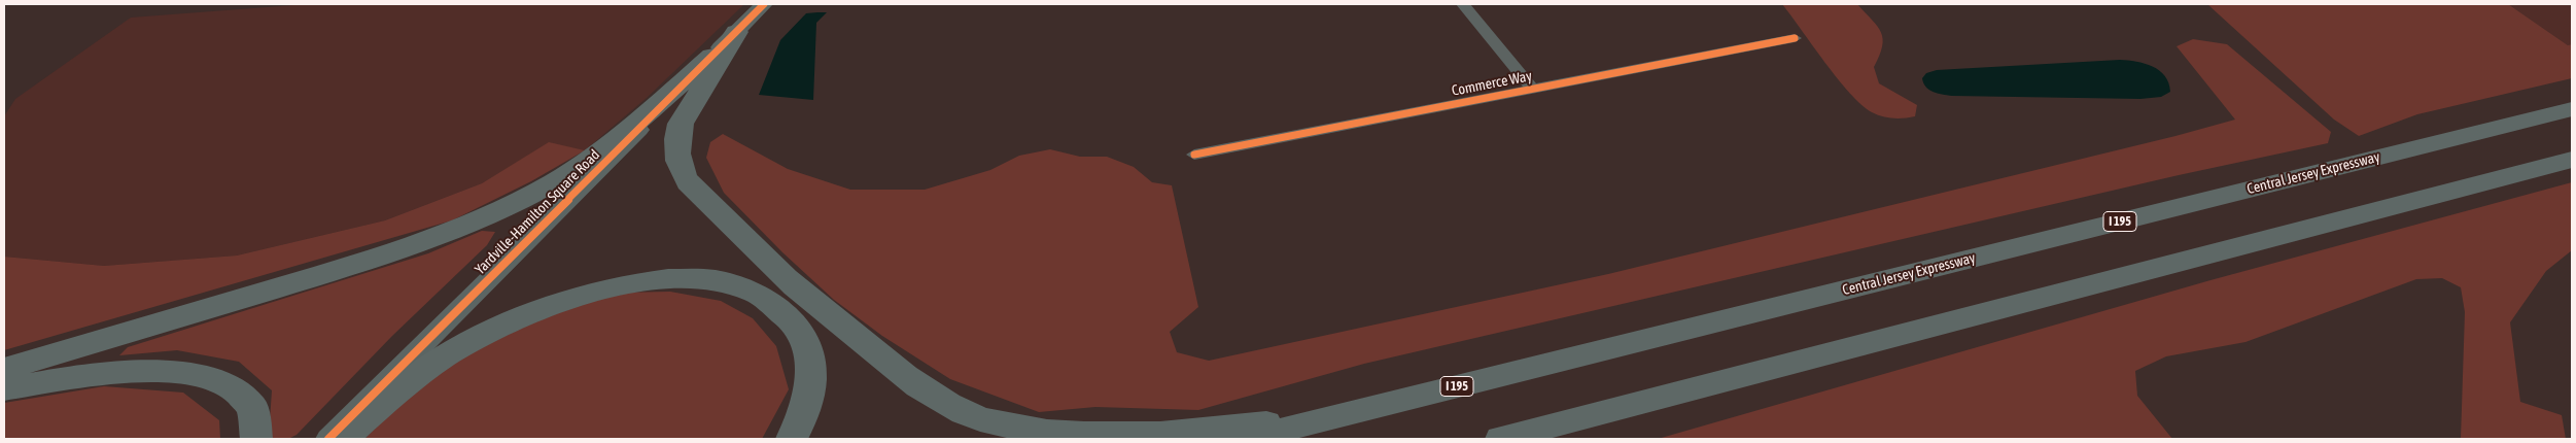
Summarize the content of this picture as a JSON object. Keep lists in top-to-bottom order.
{
  "streets": {
    "highway": ["Central Jersey Expressway", "I 195"],
    "street": ["Commerce Way", "Yardville-Hamilton Square Road"]
  }
}
